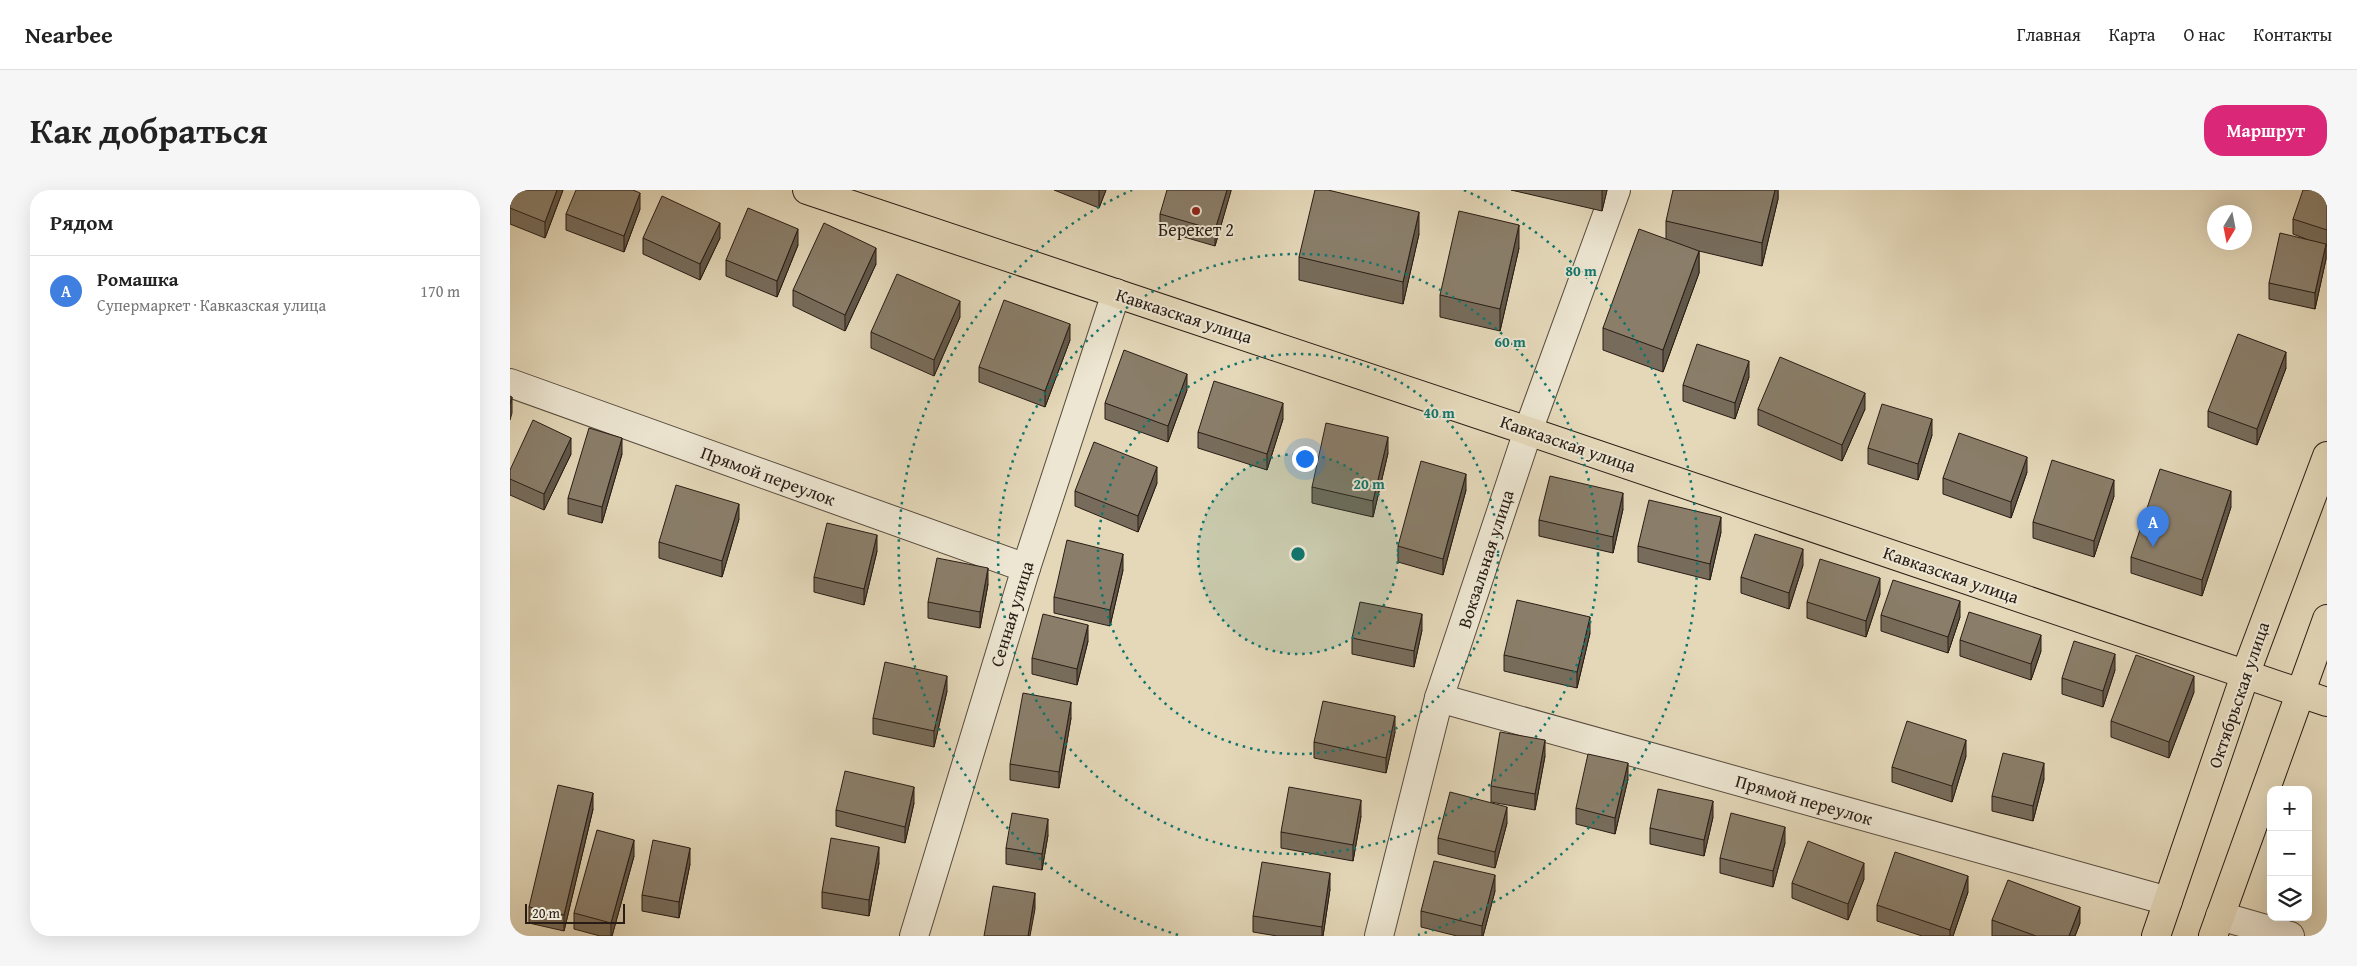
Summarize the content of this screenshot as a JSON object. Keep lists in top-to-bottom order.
{
  "streets": {
    "main road": ["Кавказская улица", "Октябрьская улица"],
    "street": ["Прямой переулок", "Вокзальная улица", "Сенная улица"]
  },
  "crossings": [
    ["Кавказская улица", "Вокзальная улица"],
    ["Кавказская улица", "Сенная улица"],
    ["Кавказская улица", "Октябрьская улица"],
    ["Прямой переулок", "Вокзальная улица"],
    ["Прямой переулок", "Сенная улица"],
    ["Прямой переулок", "Октябрьская улица"]
  ],
  "places": ["Берекет 2"],
  "scale_bar": "20 m",
  "north": "bottom",
  "page": {
    "header": "Nearbee",
    "nav": [
      "Главная",
      "Карта",
      "О нас",
      "Контакты"
    ],
    "title": "Как добраться",
    "buttons": "Маршрут",
    "heading": "Рядом",
    "list": [
      {
        "mark": "A",
        "name": "Ромашка",
        "note": "Супермаркет · Кавказская улица",
        "value": "170 m"
      }
    ],
    "pins": "A",
    "map_buttons": ["+", "−"],
    "scale": "20 m"
  },
  "rings": [
    "80 m",
    "60 m",
    "40 m",
    "20 m"
  ]
}
